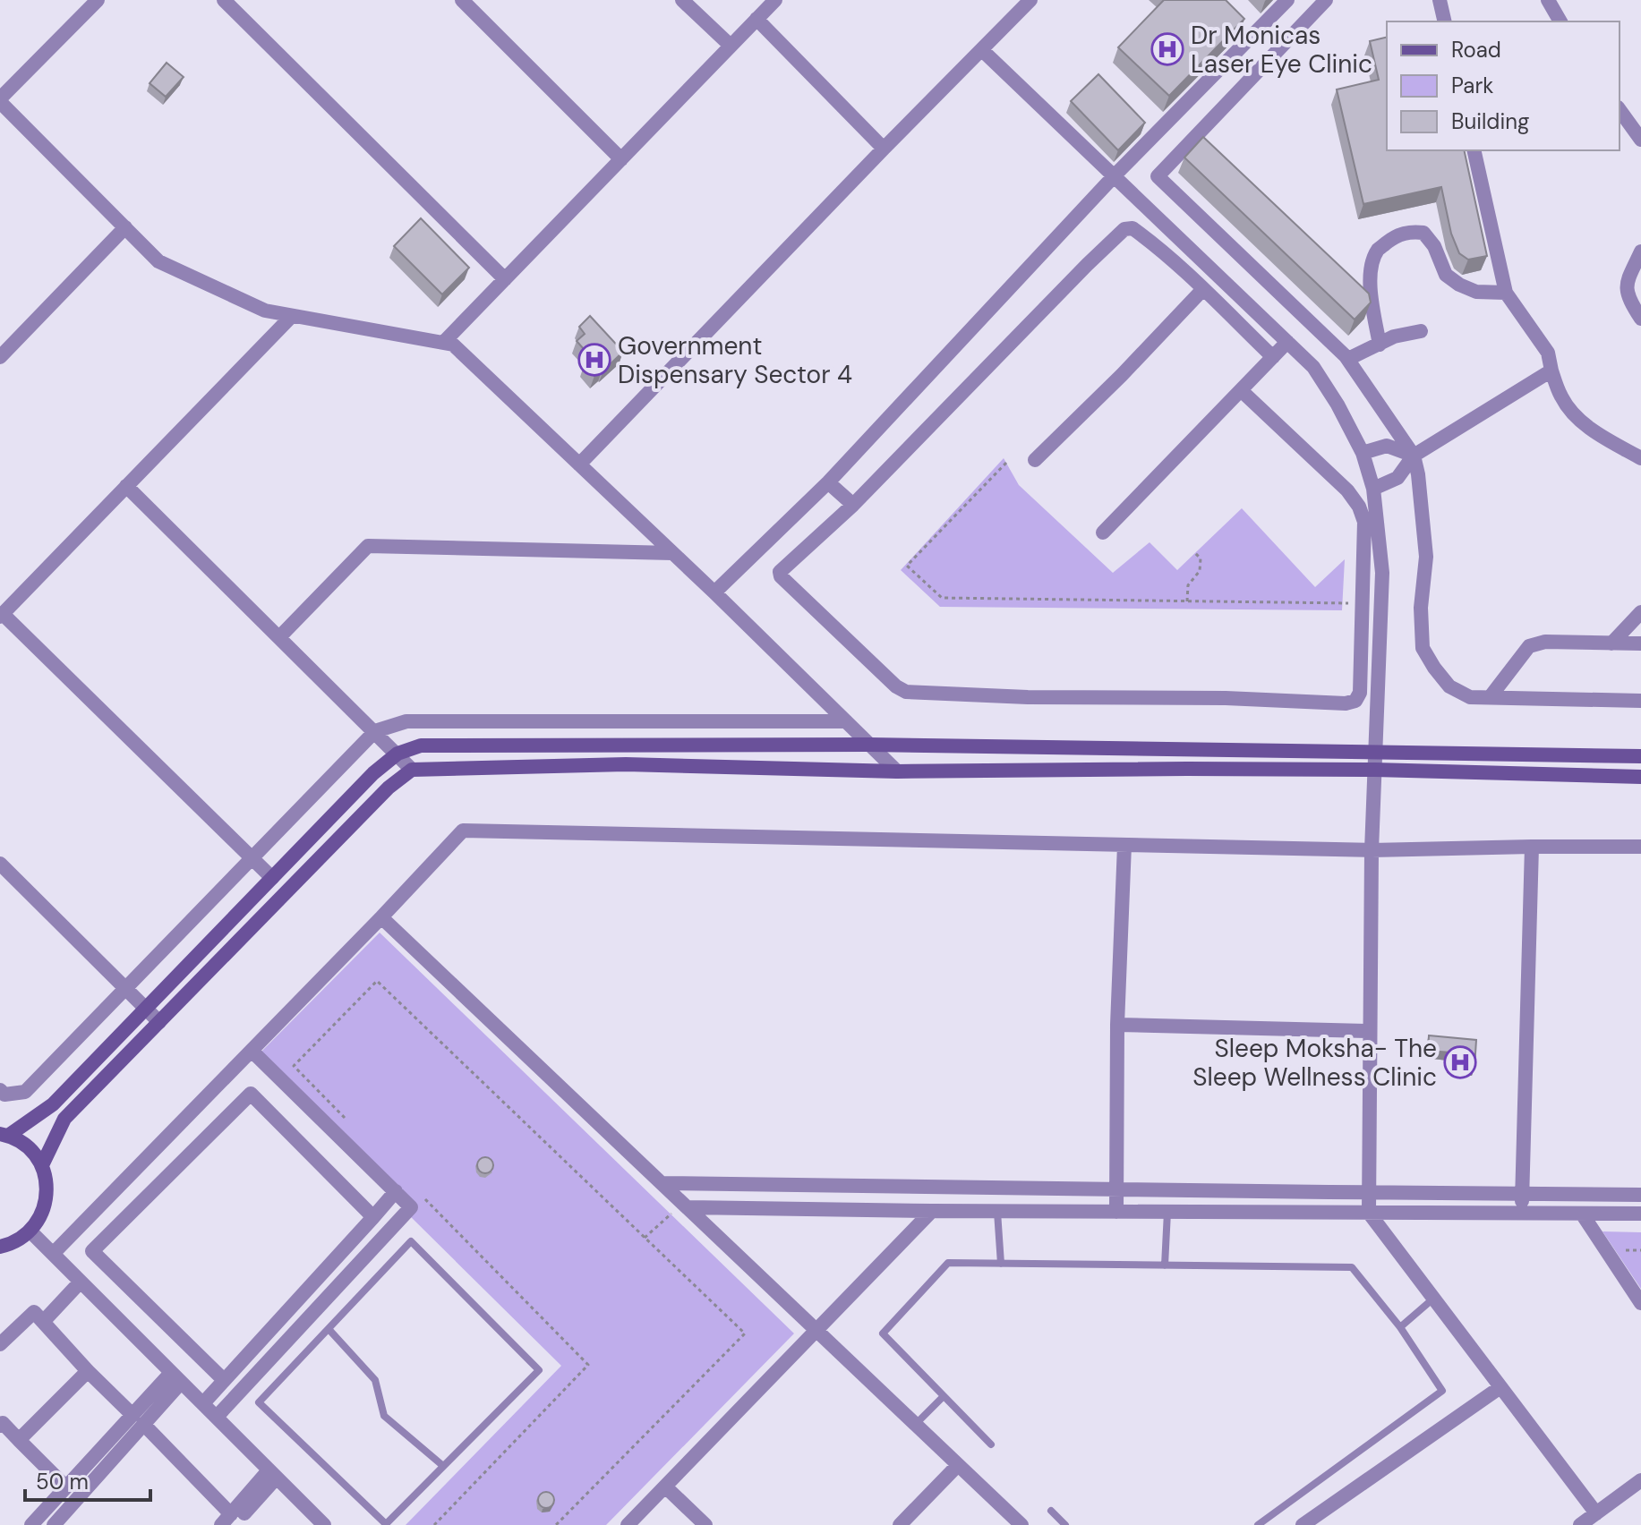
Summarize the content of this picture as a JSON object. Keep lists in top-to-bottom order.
{
  "places": {
    "hospital": ["Dr Monicas Laser Eye Clinic", "Government Dispensary Sector 4", "Sleep Moksha- The Sleep Wellness Clinic"]
  },
  "legend": ["Road", "Park", "Building"],
  "scale_bar": "50 m"
}
